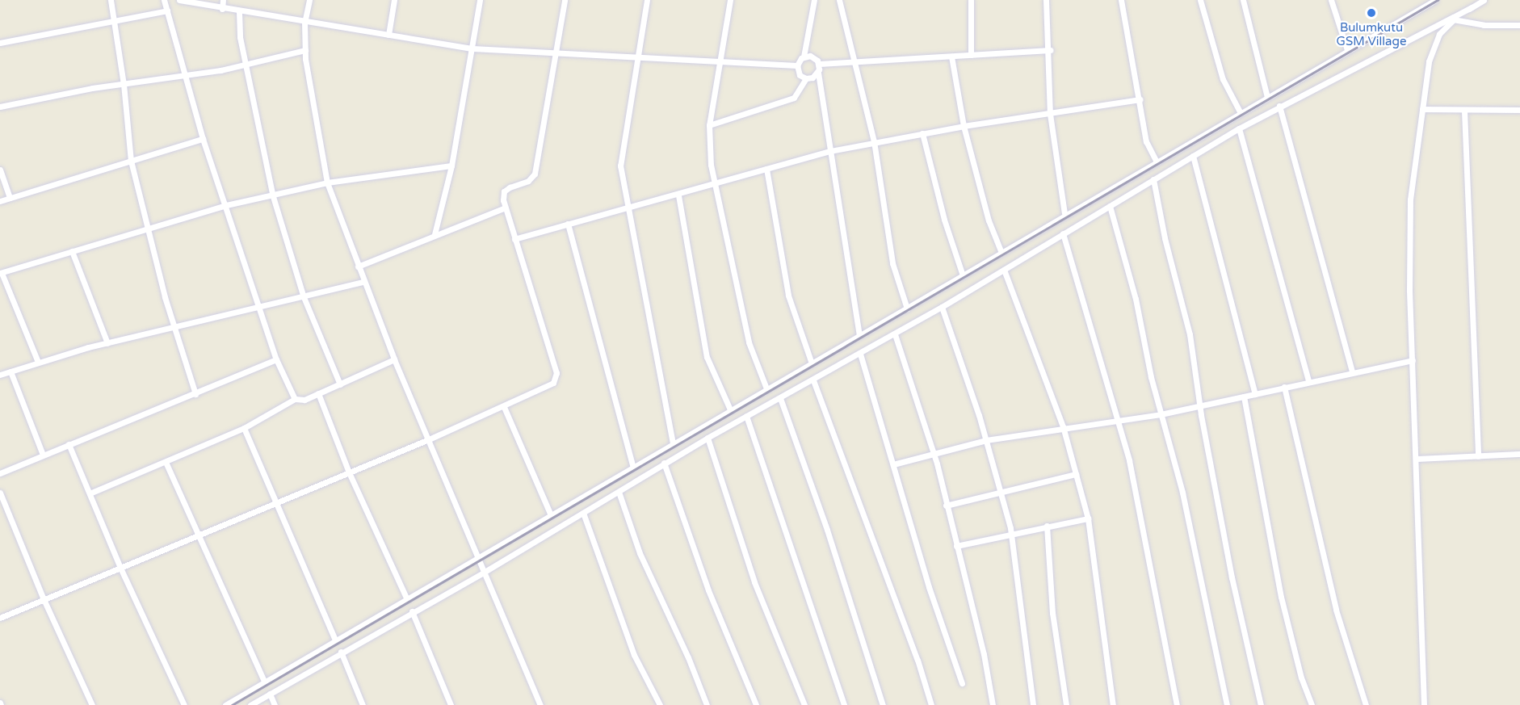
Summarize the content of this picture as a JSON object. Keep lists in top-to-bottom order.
{
  "places": ["Bulumkutu GSM Village"]
}
